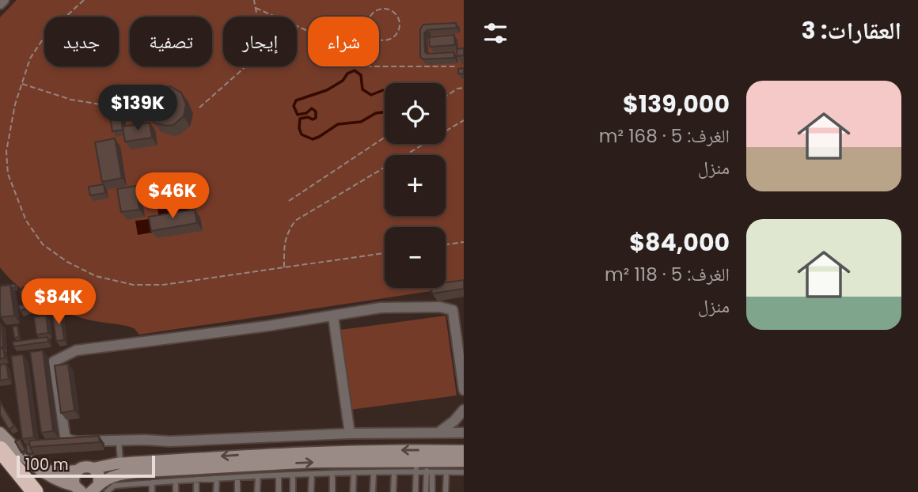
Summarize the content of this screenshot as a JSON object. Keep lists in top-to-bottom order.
{
  "scale_bar": "100 m",
  "page": {
    "heading": "العقارات: 3",
    "chip": [
      "شراء",
      "إيجار",
      "تصفية",
      "جديد"
    ],
    "list": [
      {
        "name": "$139,000",
        "note": "الغرف: 5 · 168 m² · منزل"
      },
      {
        "name": "$84,000",
        "note": "الغرف: 5 · 118 m² · منزل"
      }
    ],
    "map_buttons": ["+", "−"],
    "price": ["$139K", "$46K", "$84K"],
    "scale": "100 m"
  }
}
